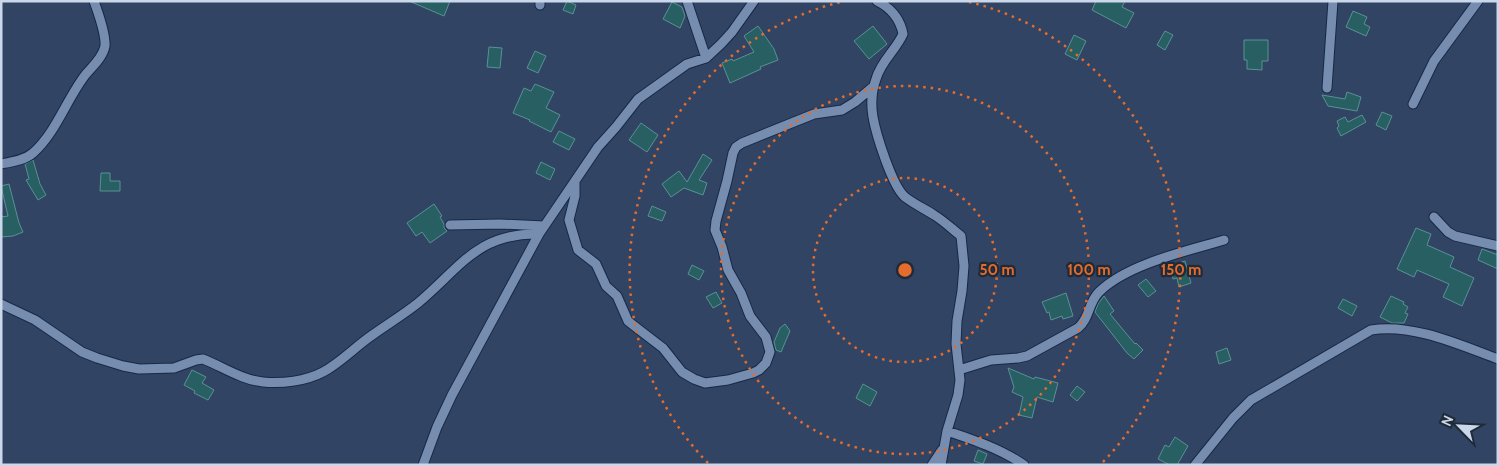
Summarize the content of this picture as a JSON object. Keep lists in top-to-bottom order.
{
  "north": "top left",
  "rings": ["50 m", "100 m", "150 m"]
}
